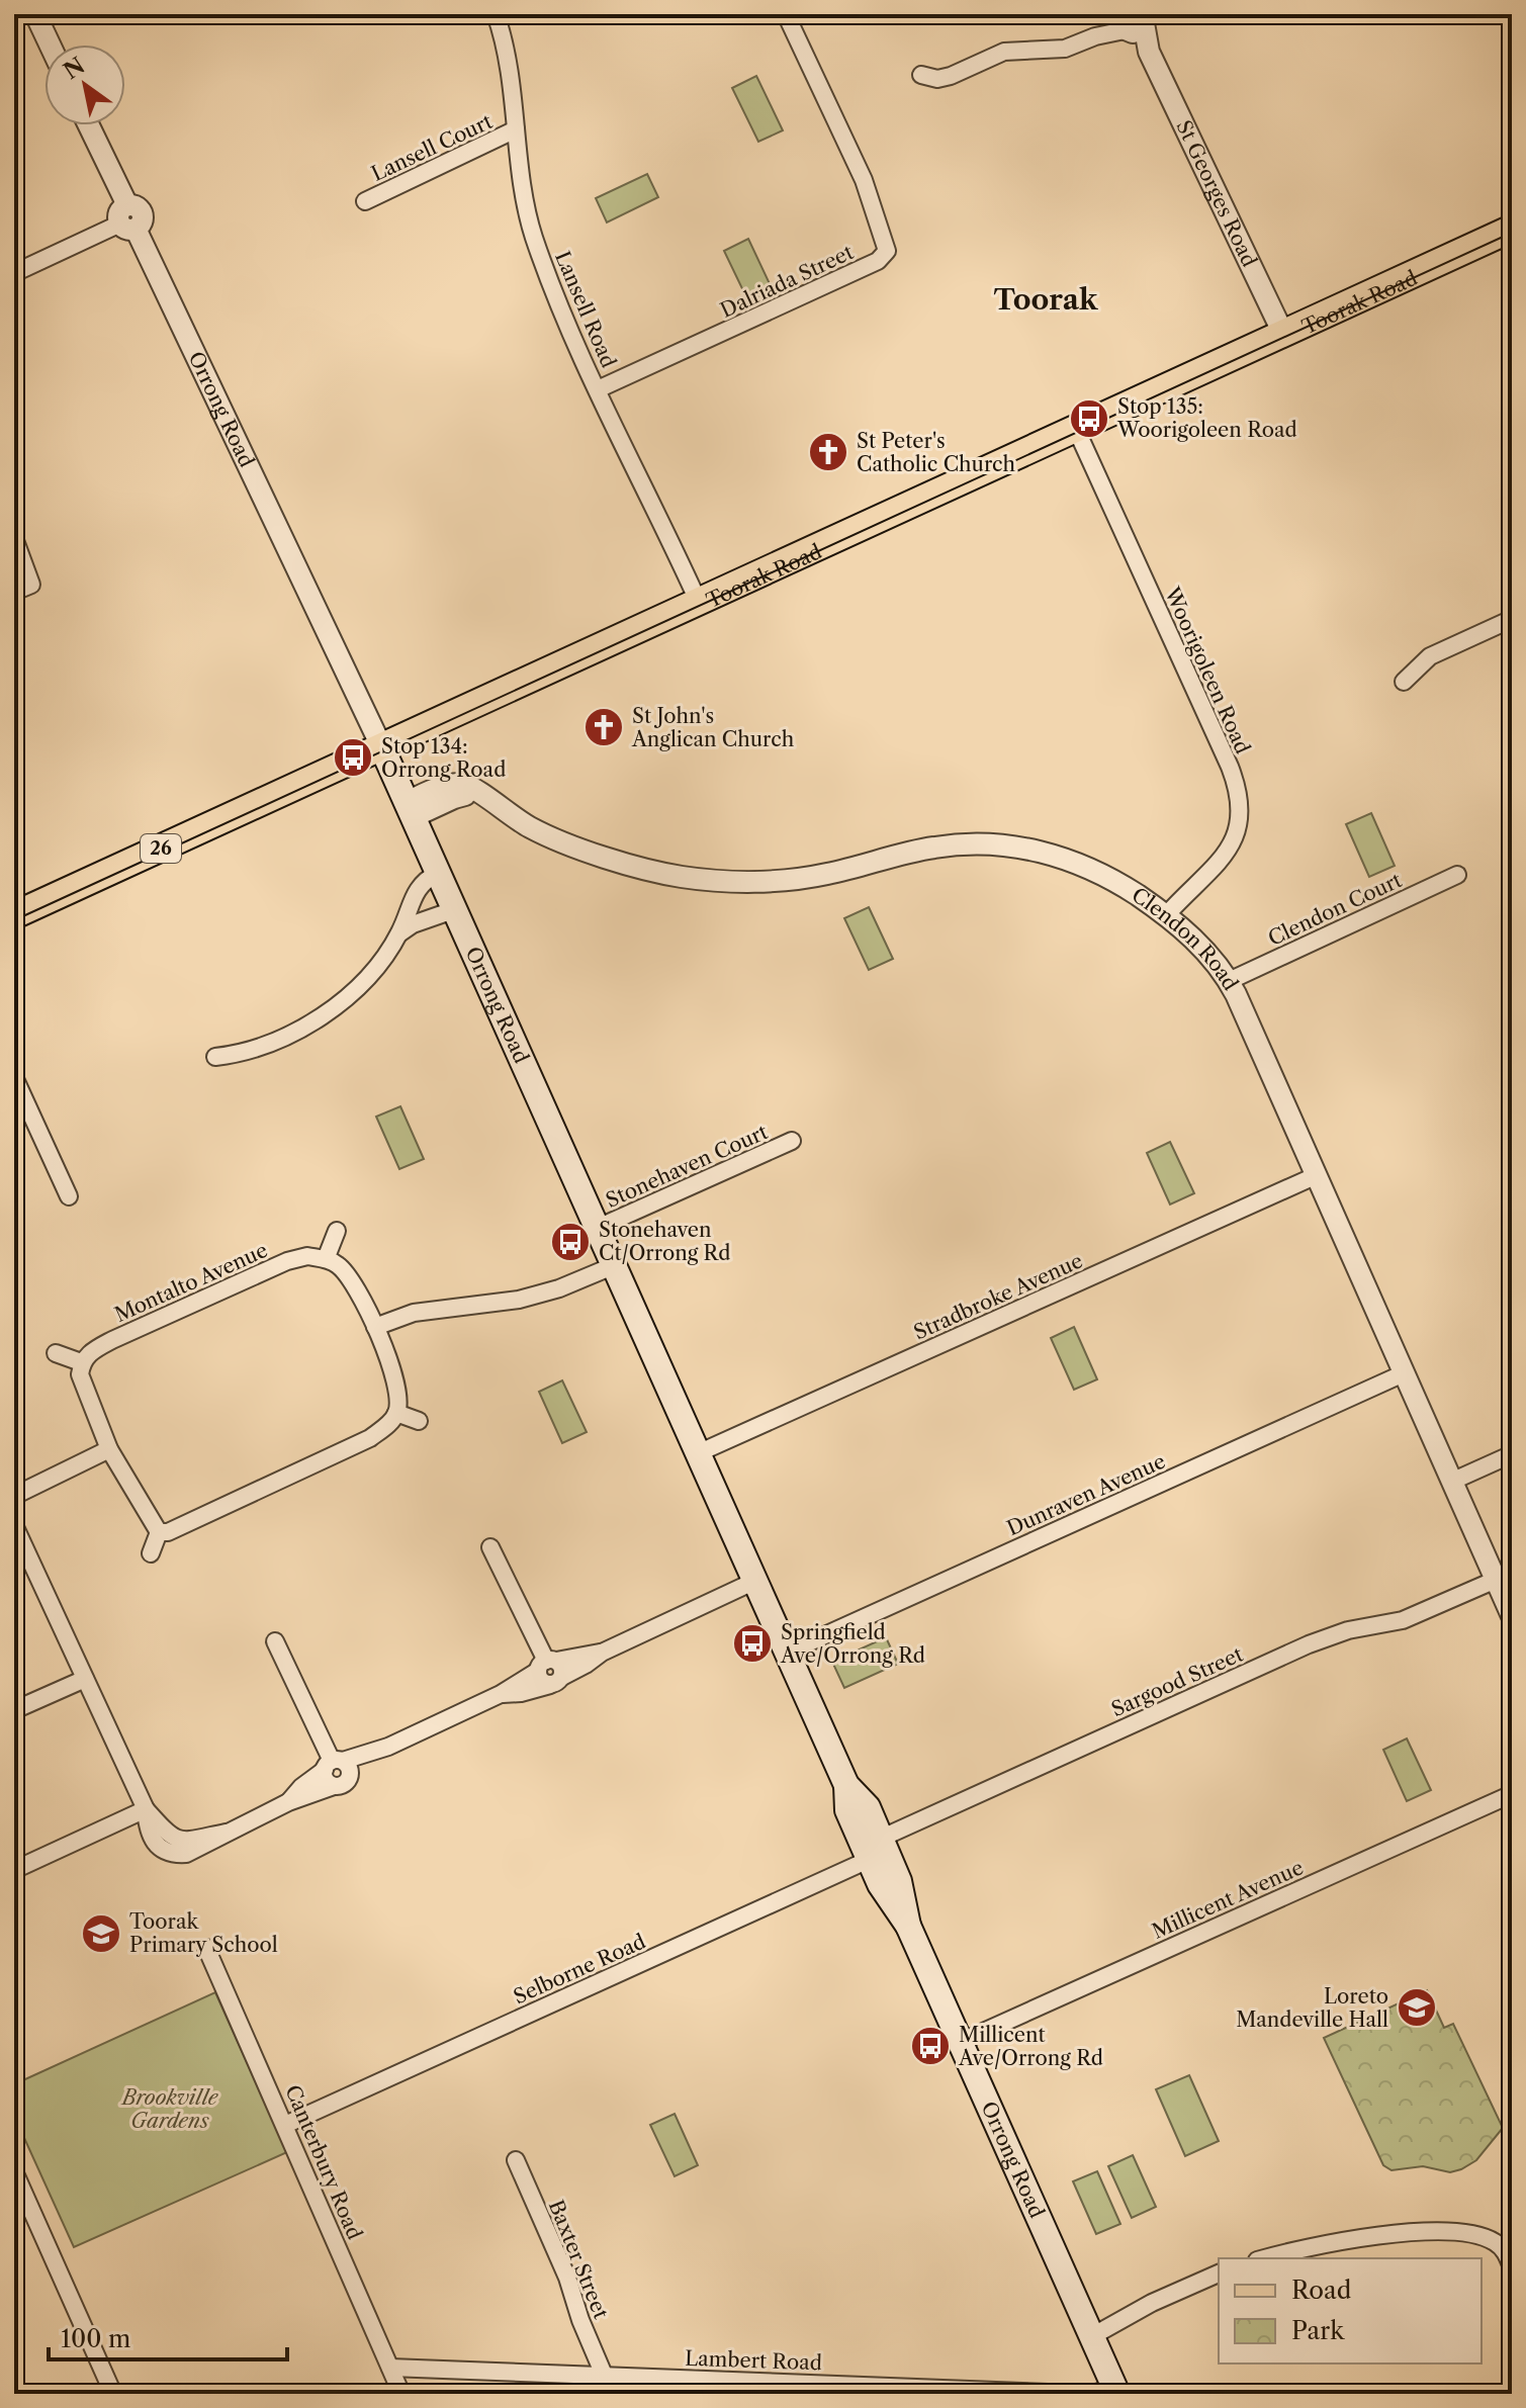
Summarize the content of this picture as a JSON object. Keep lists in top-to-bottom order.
{
  "streets": {
    "main road": ["Toorak Road", "Orrong Road", "26"],
    "street": [
      "Lansell Court",
      "St Georges Road",
      "Dalriada Street",
      "Lansell Road",
      "Woorigoleen Road",
      "Clendon Court",
      "Clendon Road",
      "Stonehaven Court",
      "Montalto Avenue",
      "Stradbroke Avenue",
      "Dunraven Avenue",
      "Sargood Street",
      "Millicent Avenue",
      "Selborne Road",
      "Canterbury Road",
      "Baxter Street",
      "Lambert Road"
    ]
  },
  "crossings": [
    ["Lansell Court", "Lansell Road"],
    ["St Georges Road", "Toorak Road"],
    ["Dalriada Street", "Lansell Road"],
    ["Toorak Road", "Lansell Road"],
    ["Toorak Road", "Orrong Road"],
    ["Toorak Road", "Woorigoleen Road"],
    ["Orrong Road", "Clendon Road"],
    ["Orrong Road", "Stonehaven Court"],
    ["Orrong Road", "Stradbroke Avenue"],
    ["Orrong Road", "Dunraven Avenue"],
    ["Orrong Road", "Sargood Street"],
    ["Orrong Road", "Millicent Avenue"],
    ["Orrong Road", "Selborne Road"],
    ["Orrong Road", "Lambert Road"],
    ["Woorigoleen Road", "Clendon Road"],
    ["Clendon Court", "Clendon Road"],
    ["Clendon Road", "Stradbroke Avenue"],
    ["Clendon Road", "Dunraven Avenue"],
    ["Clendon Road", "Sargood Street"],
    ["Sargood Street", "Selborne Road"],
    ["Selborne Road", "Canterbury Road"],
    ["Canterbury Road", "Lambert Road"],
    ["Baxter Street", "Lambert Road"]
  ],
  "districts": ["Toorak"],
  "parks": ["Brookville Gardens"],
  "places": {
    "bus stop": [
      "Stop 135: Woorigoleen Road",
      "Stop 134: Orrong Road",
      "Stonehaven Ct/Orrong Rd",
      "Springfield Ave/Orrong Rd",
      "Millicent Ave/Orrong Rd"
    ],
    "church": ["St Peter's Catholic Church", "St John's Anglican Church"],
    "school or university": ["Toorak Primary School", "Loreto Mandeville Hall"]
  },
  "legend": ["Road", "Park"],
  "scale_bar": "100 m",
  "north": "top left"
}
